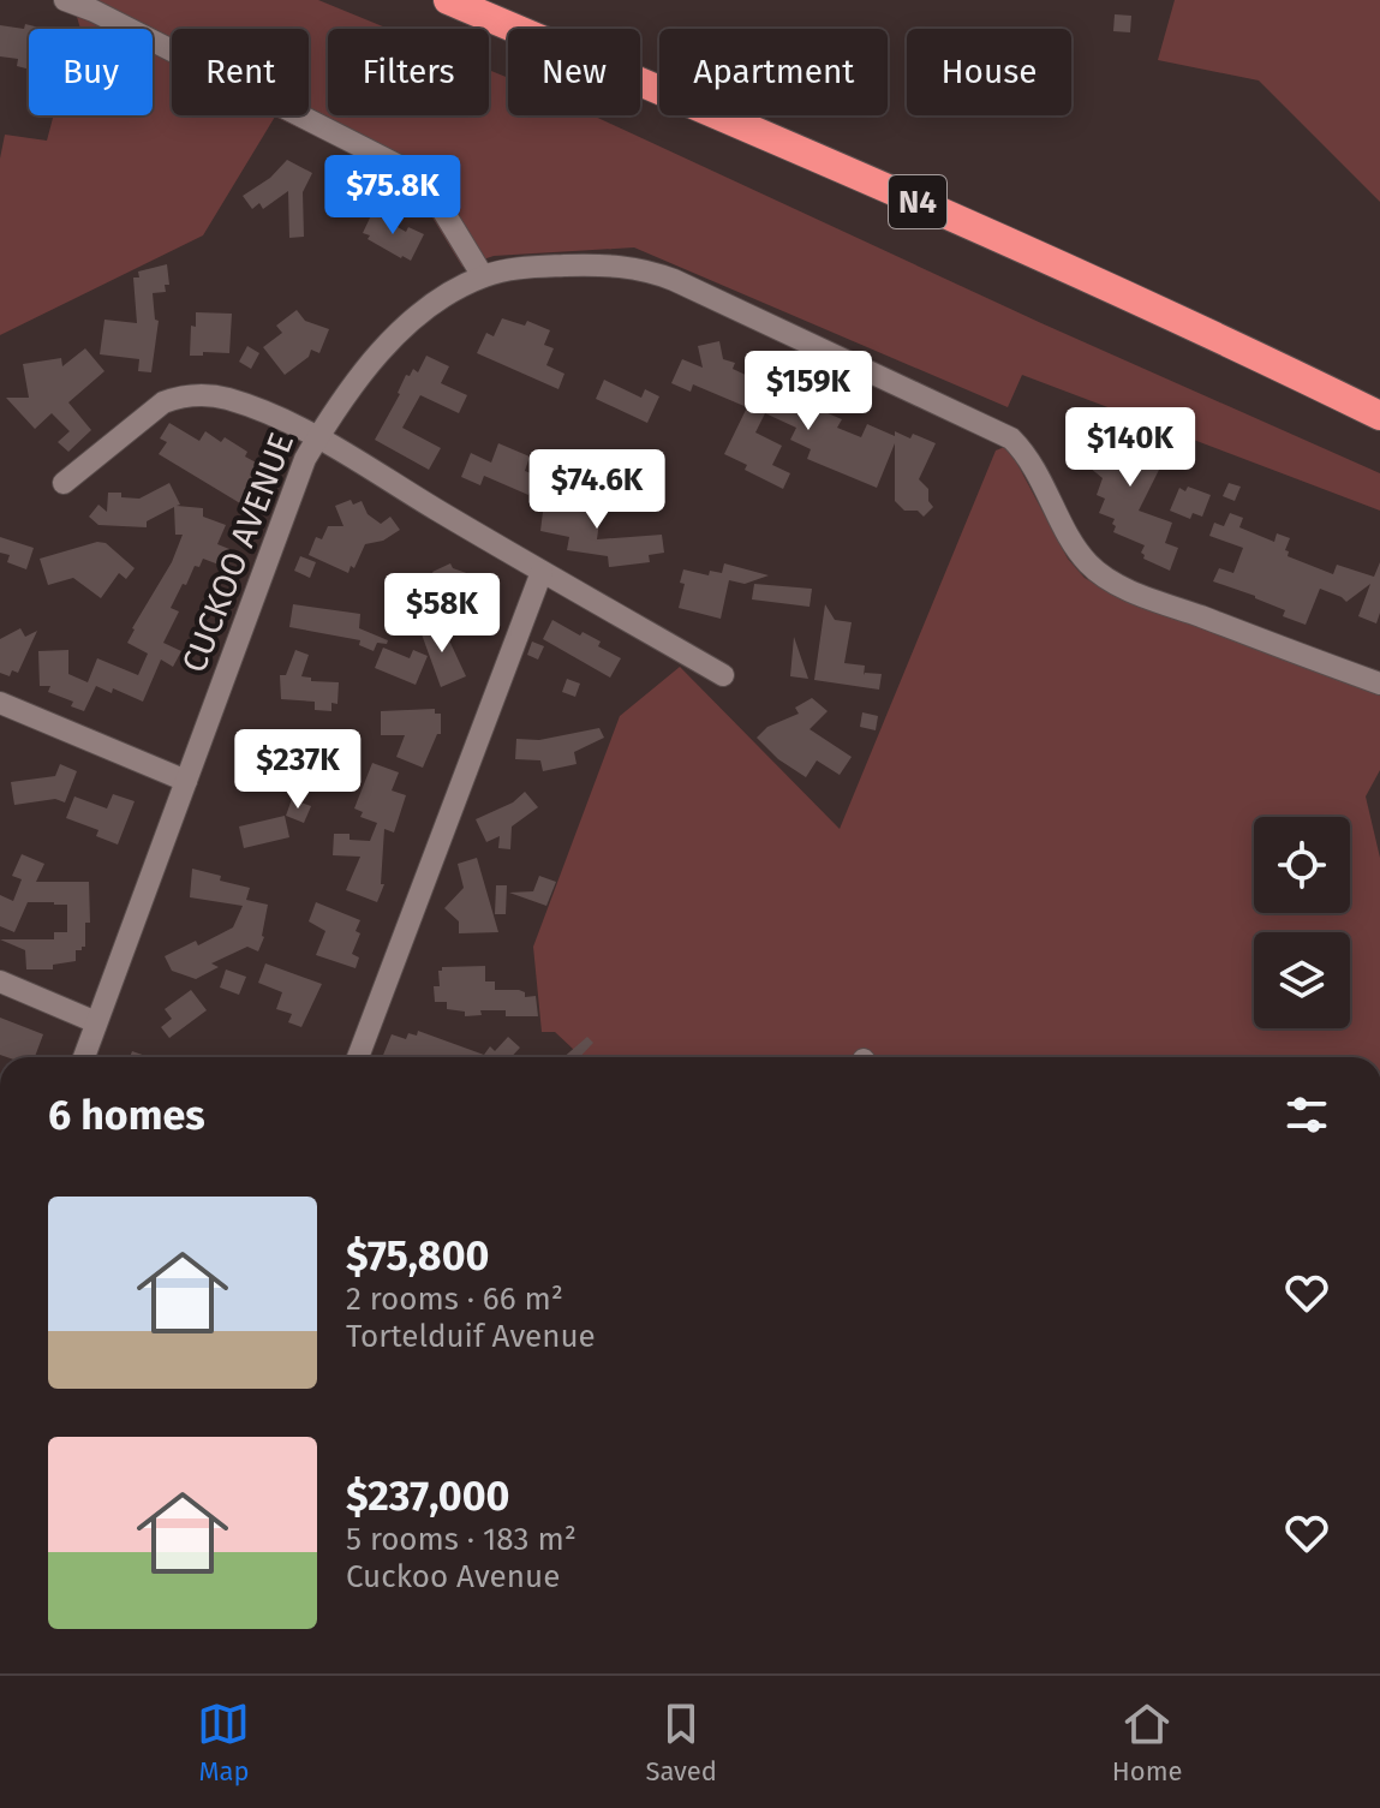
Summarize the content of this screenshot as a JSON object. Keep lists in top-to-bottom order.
{
  "streets": {
    "highway": ["N4"],
    "street": ["CUCKOO AVENUE"]
  },
  "page": {
    "chip": [
      "Buy",
      "Rent",
      "Filters",
      "New",
      "Apartment",
      "House"
    ],
    "price": [
      "$75.8K",
      "$159K",
      "$140K",
      "$74.6K",
      "$58K",
      "$237K"
    ],
    "heading": "6 homes",
    "list": [
      {
        "name": "$75,800",
        "note": "2 rooms · 66 m² · Tortelduif Avenue"
      },
      {
        "name": "$237,000",
        "note": "5 rooms · 183 m² · Cuckoo Avenue"
      }
    ],
    "tabs": ["Map", "Saved", "Home"]
  }
}
